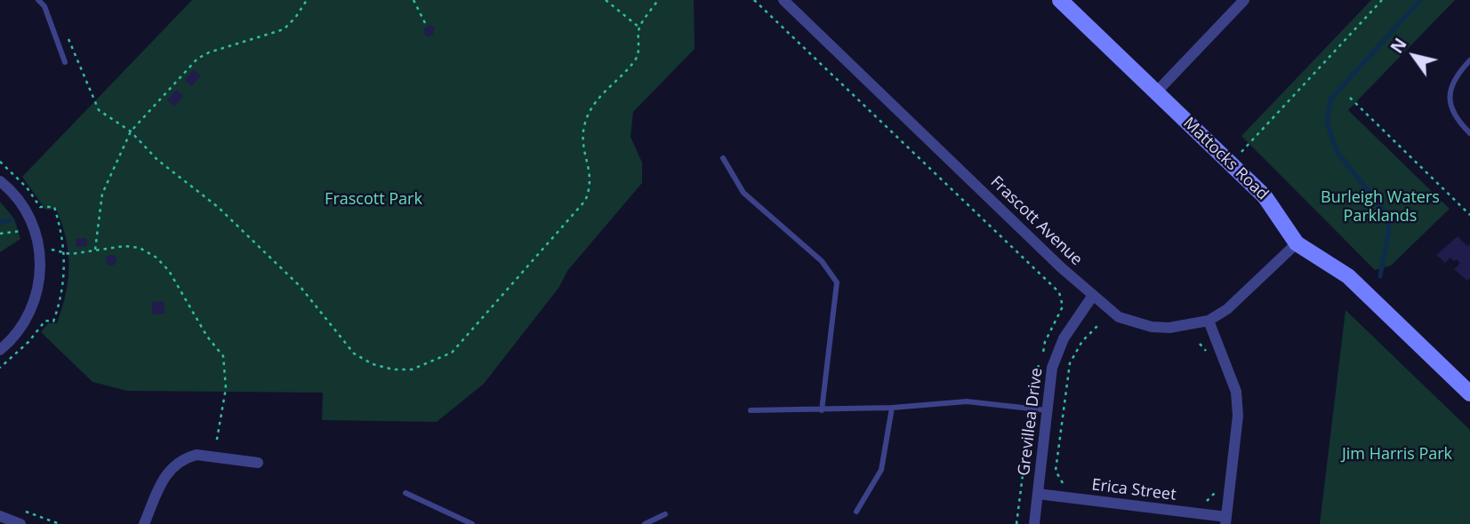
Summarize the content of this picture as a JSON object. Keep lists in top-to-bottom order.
{
  "streets": {
    "street": [
      "Mattocks Road",
      "Frascott Avenue",
      "Grevillea Drive",
      "Erica Street"
    ]
  },
  "crossings": [
    ["Mattocks Road", "Frascott Avenue"],
    ["Frascott Avenue", "Grevillea Drive"],
    ["Grevillea Drive", "Erica Street"]
  ],
  "parks": ["Burleigh Waters Parklands", "Frascott Park", "Jim Harris Park"],
  "north": "top left"
}
